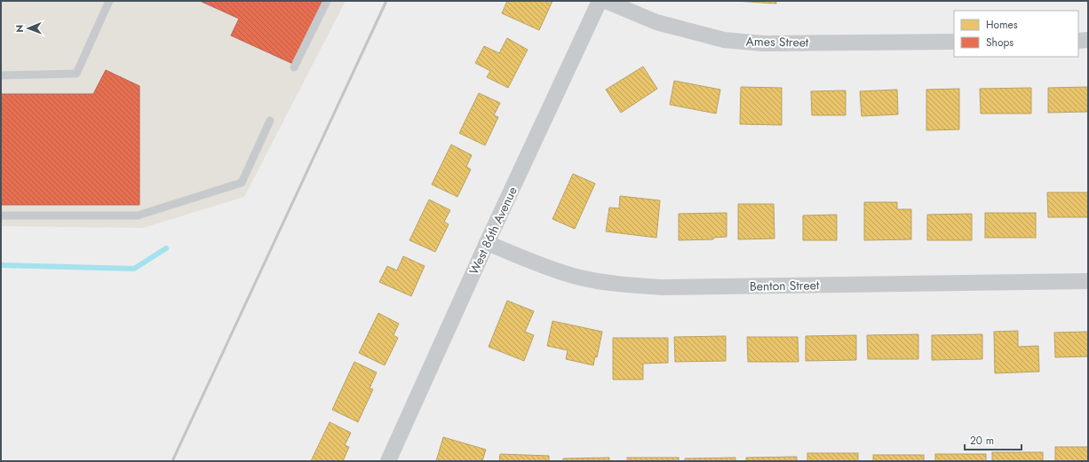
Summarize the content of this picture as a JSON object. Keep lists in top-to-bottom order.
{
  "streets": {
    "street": ["Ames Street", "West 86th Avenue", "Benton Street"]
  },
  "crossings": [
    ["West 86th Avenue", "Benton Street"]
  ],
  "legend": ["Homes", "Shops"],
  "scale_bar": "20 m",
  "north": "left"
}
